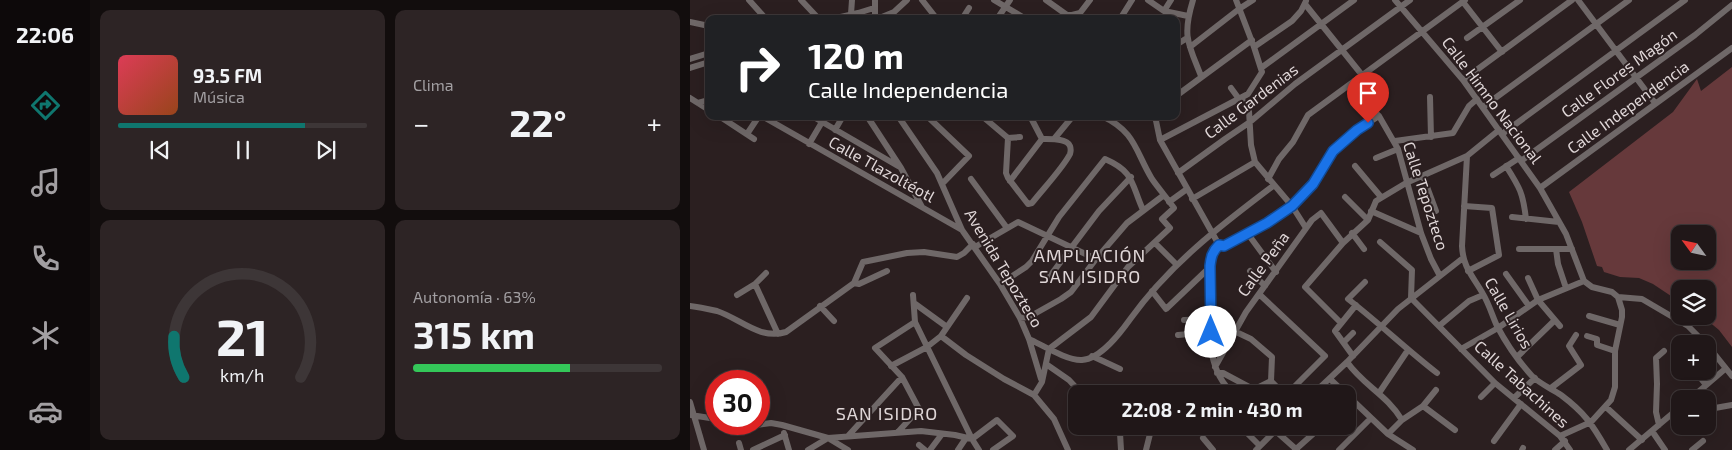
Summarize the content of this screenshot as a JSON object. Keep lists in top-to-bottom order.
{
  "streets": {
    "street": [
      "Calle Flores Magón",
      "Calle Himno Nacional",
      "Calle Gardenias",
      "Calle Independencia",
      "Calle Tlazoltéotl",
      "Calle Tepozteco",
      "Calle Peña",
      "Avenida Tepozteco",
      "Calle Lirios",
      "Calle Tabachines"
    ]
  },
  "crossings": [
    ["Calle Flores Magón", "Calle Himno Nacional"],
    ["Calle Himno Nacional", "Calle Gardenias"],
    ["Calle Himno Nacional", "Calle Independencia"],
    ["Calle Tlazoltéotl", "Avenida Tepozteco"]
  ],
  "districts": ["AMPLIACIÓN SAN ISIDRO", "SAN ISIDRO"],
  "north": "top left",
  "page": {
    "tabs": "22:06",
    "tile": [
      "Clima",
      ["Autonomía · 63%", "315 km"]
    ],
    "turn": ["120 m", "Calle Independencia"],
    "song": ["93.5 FM", "Música"],
    "heat": ["−", "22°", "+"],
    "map_buttons": ["+", "−"],
    "limit": "30",
    "trip": "22:08 · 2 min · 430 m",
    "gauge": ["21", "km/h"]
  }
}
